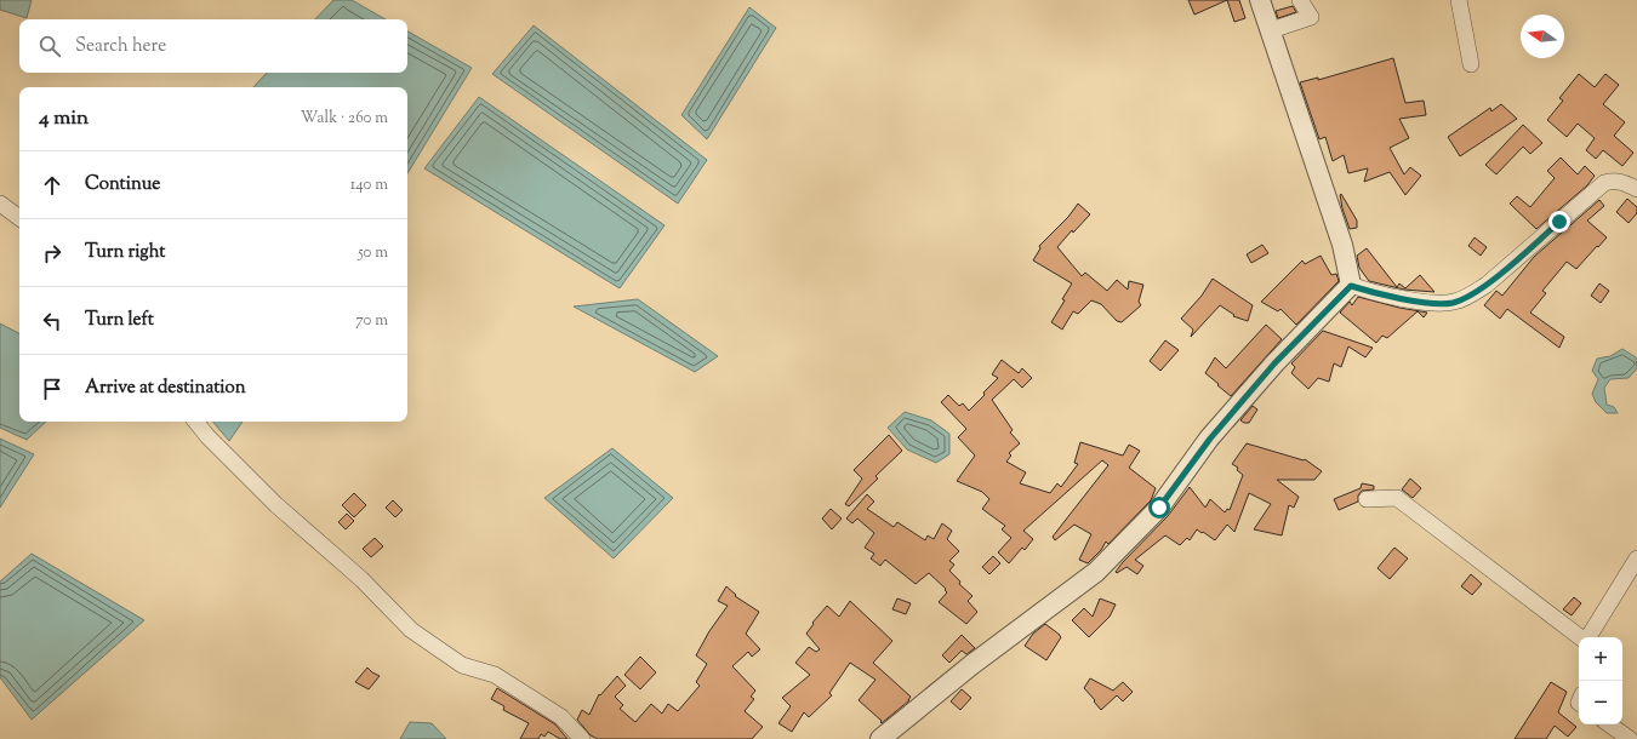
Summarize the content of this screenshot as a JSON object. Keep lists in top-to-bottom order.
{
  "north": "left",
  "page": {
    "search": "Search here",
    "heading": ["4 min", "Walk · 260 m"],
    "list": [
      ["Continue", "140 m"],
      ["Turn right", "50 m"],
      ["Turn left", "70 m"],
      "Arrive at destination"
    ],
    "map_buttons": ["+", "−"]
  }
}
